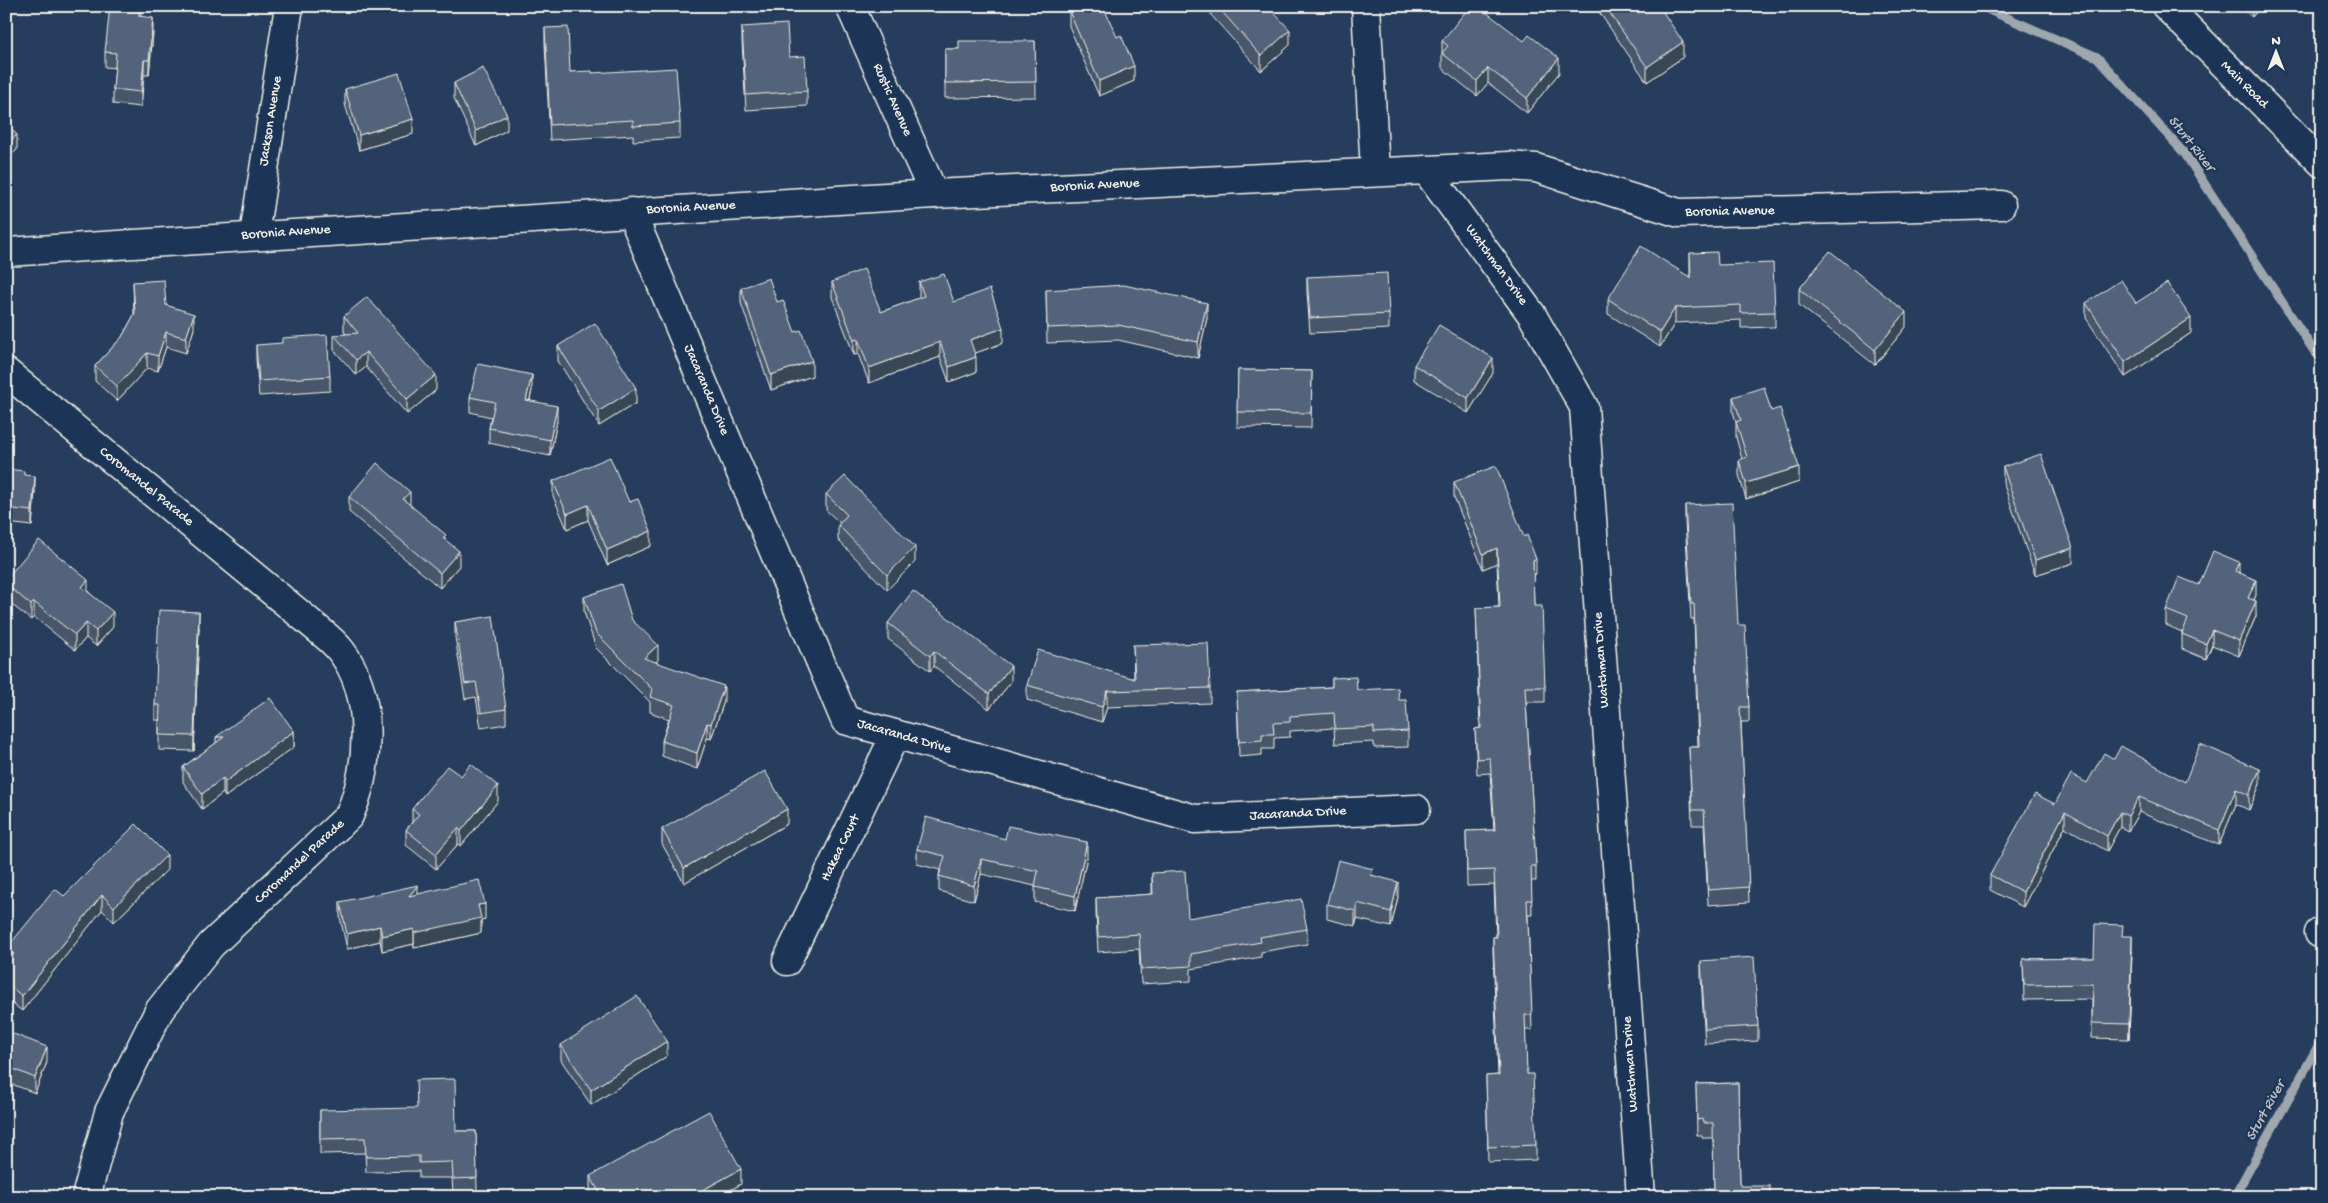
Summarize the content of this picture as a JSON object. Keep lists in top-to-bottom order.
{
  "streets": {
    "street": [
      "Main Road",
      "Rustic Avenue",
      "Jackson Avenue",
      "Boronia Avenue",
      "Watchman Drive",
      "Jacaranda Drive",
      "Coromandel Parade",
      "Hakea Court"
    ]
  },
  "crossings": [
    ["Rustic Avenue", "Boronia Avenue"],
    ["Jackson Avenue", "Boronia Avenue"],
    ["Boronia Avenue", "Watchman Drive"],
    ["Boronia Avenue", "Jacaranda Drive"],
    ["Jacaranda Drive", "Hakea Court"]
  ],
  "water": ["Sturt River"],
  "north": "top"
}
